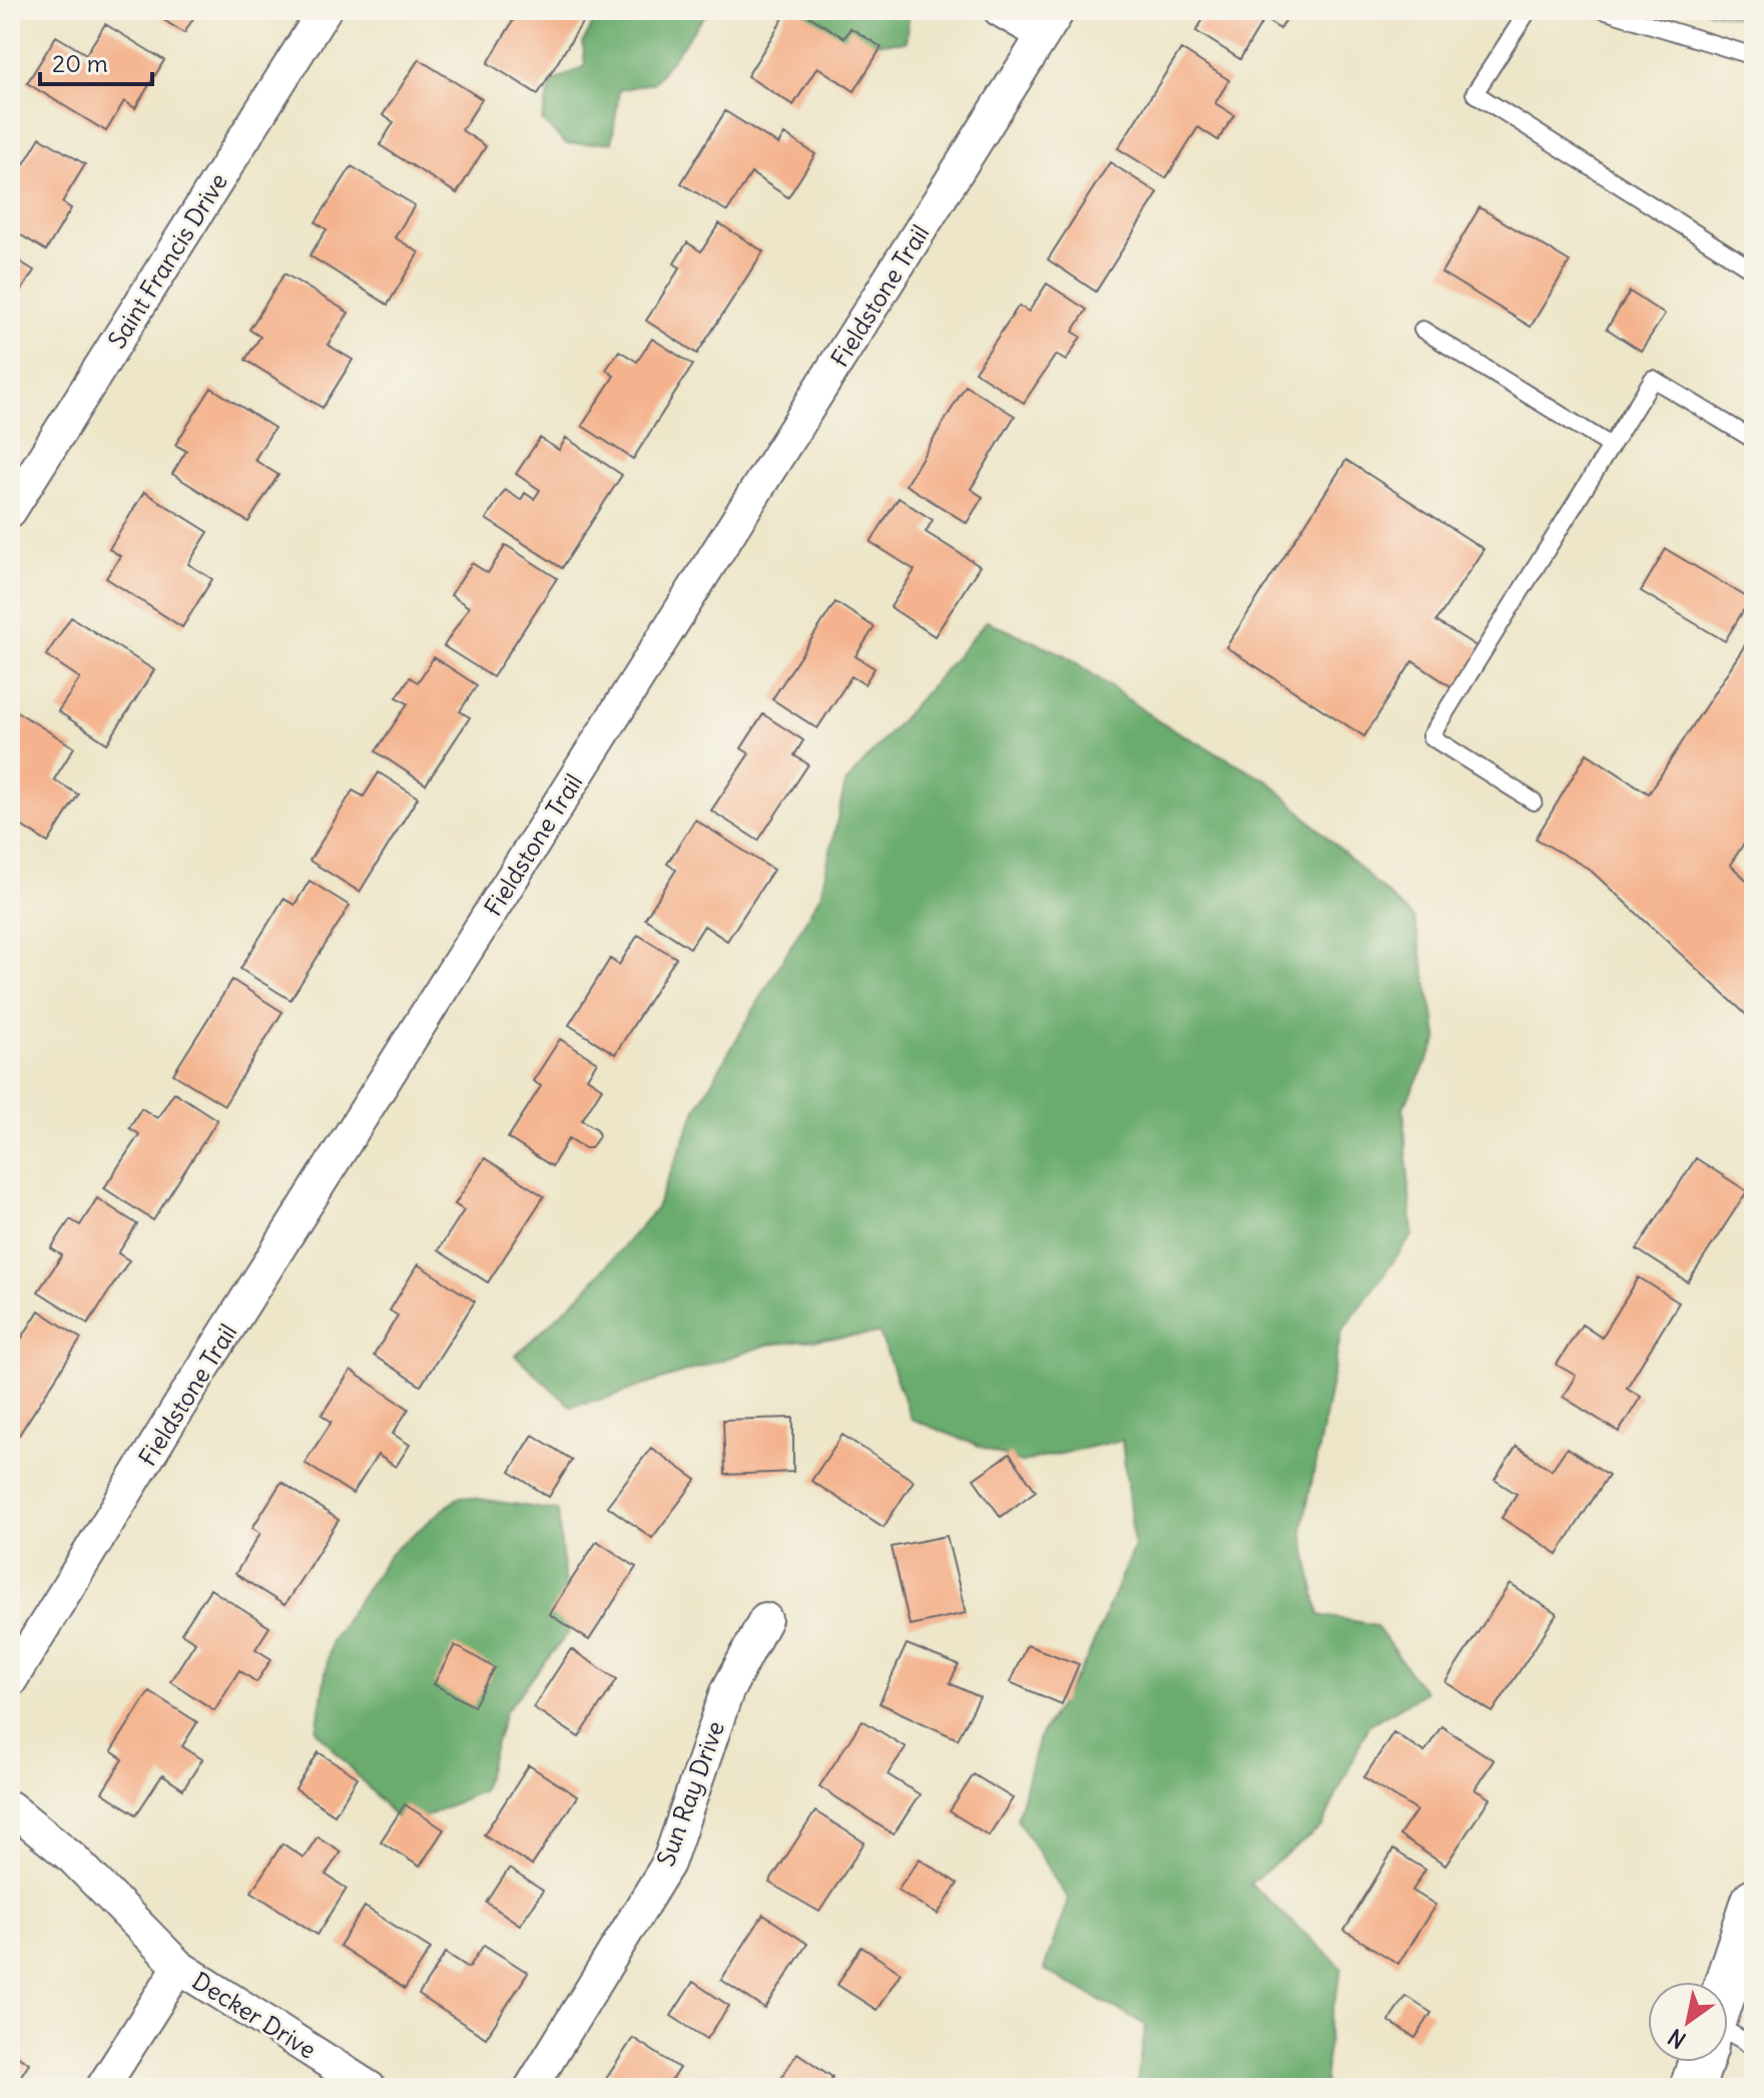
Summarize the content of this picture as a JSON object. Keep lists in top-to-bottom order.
{
  "streets": {
    "street": [
      "Saint Francis Drive",
      "Fieldstone Trail",
      "Sun Ray Drive",
      "Decker Drive"
    ]
  },
  "scale_bar": "20 m",
  "north": "bottom left"
}
